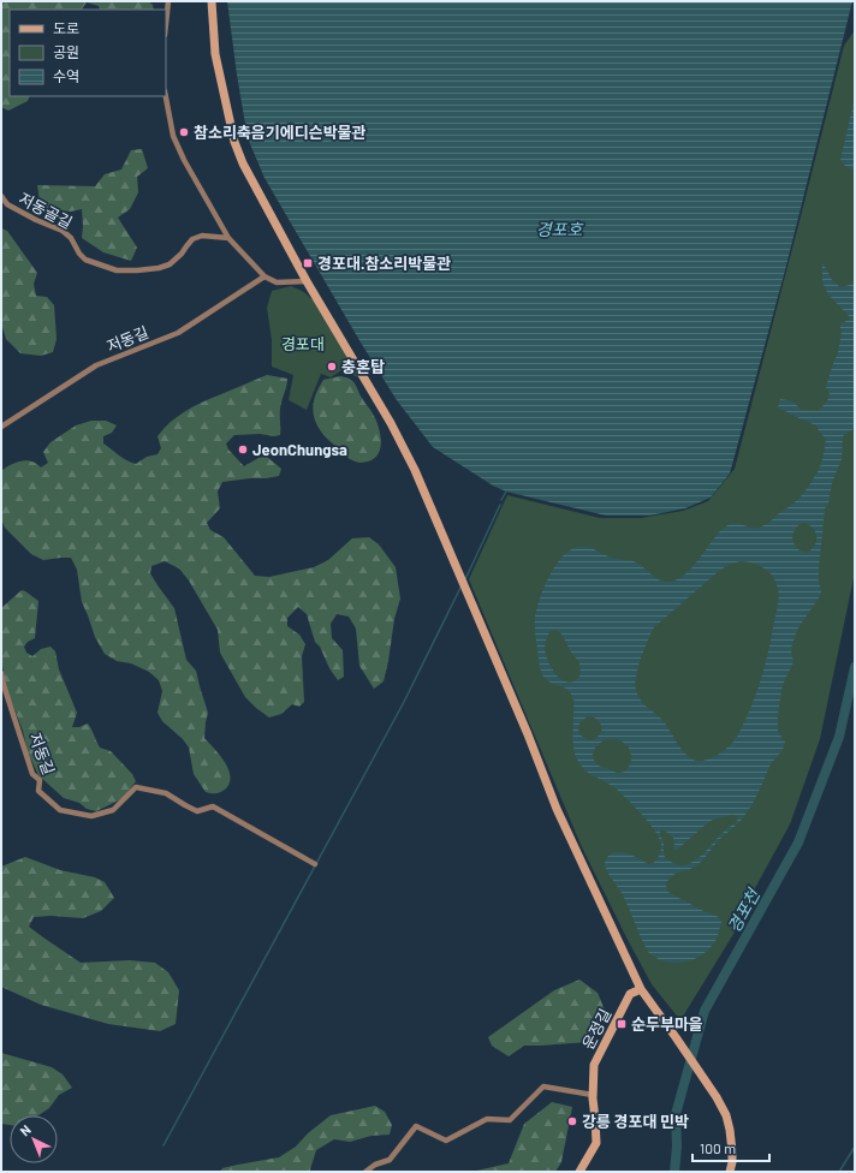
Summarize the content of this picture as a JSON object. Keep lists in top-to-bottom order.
{
  "streets": {
    "street": ["저동골길", "저동길", "운정길"]
  },
  "water": ["경포호", "경포천"],
  "parks": ["경포대"],
  "places": {
    "other": [
      "참소리축음기에디슨박물관",
      "충혼탑",
      "JeonChungsa",
      "강릉 경포대 민박"
    ],
    "transit": ["경포대.참소리박물관", "순두부마을"]
  },
  "legend": ["도로", "공원", "수역"],
  "scale_bar": "100 m",
  "north": "top left"
}
